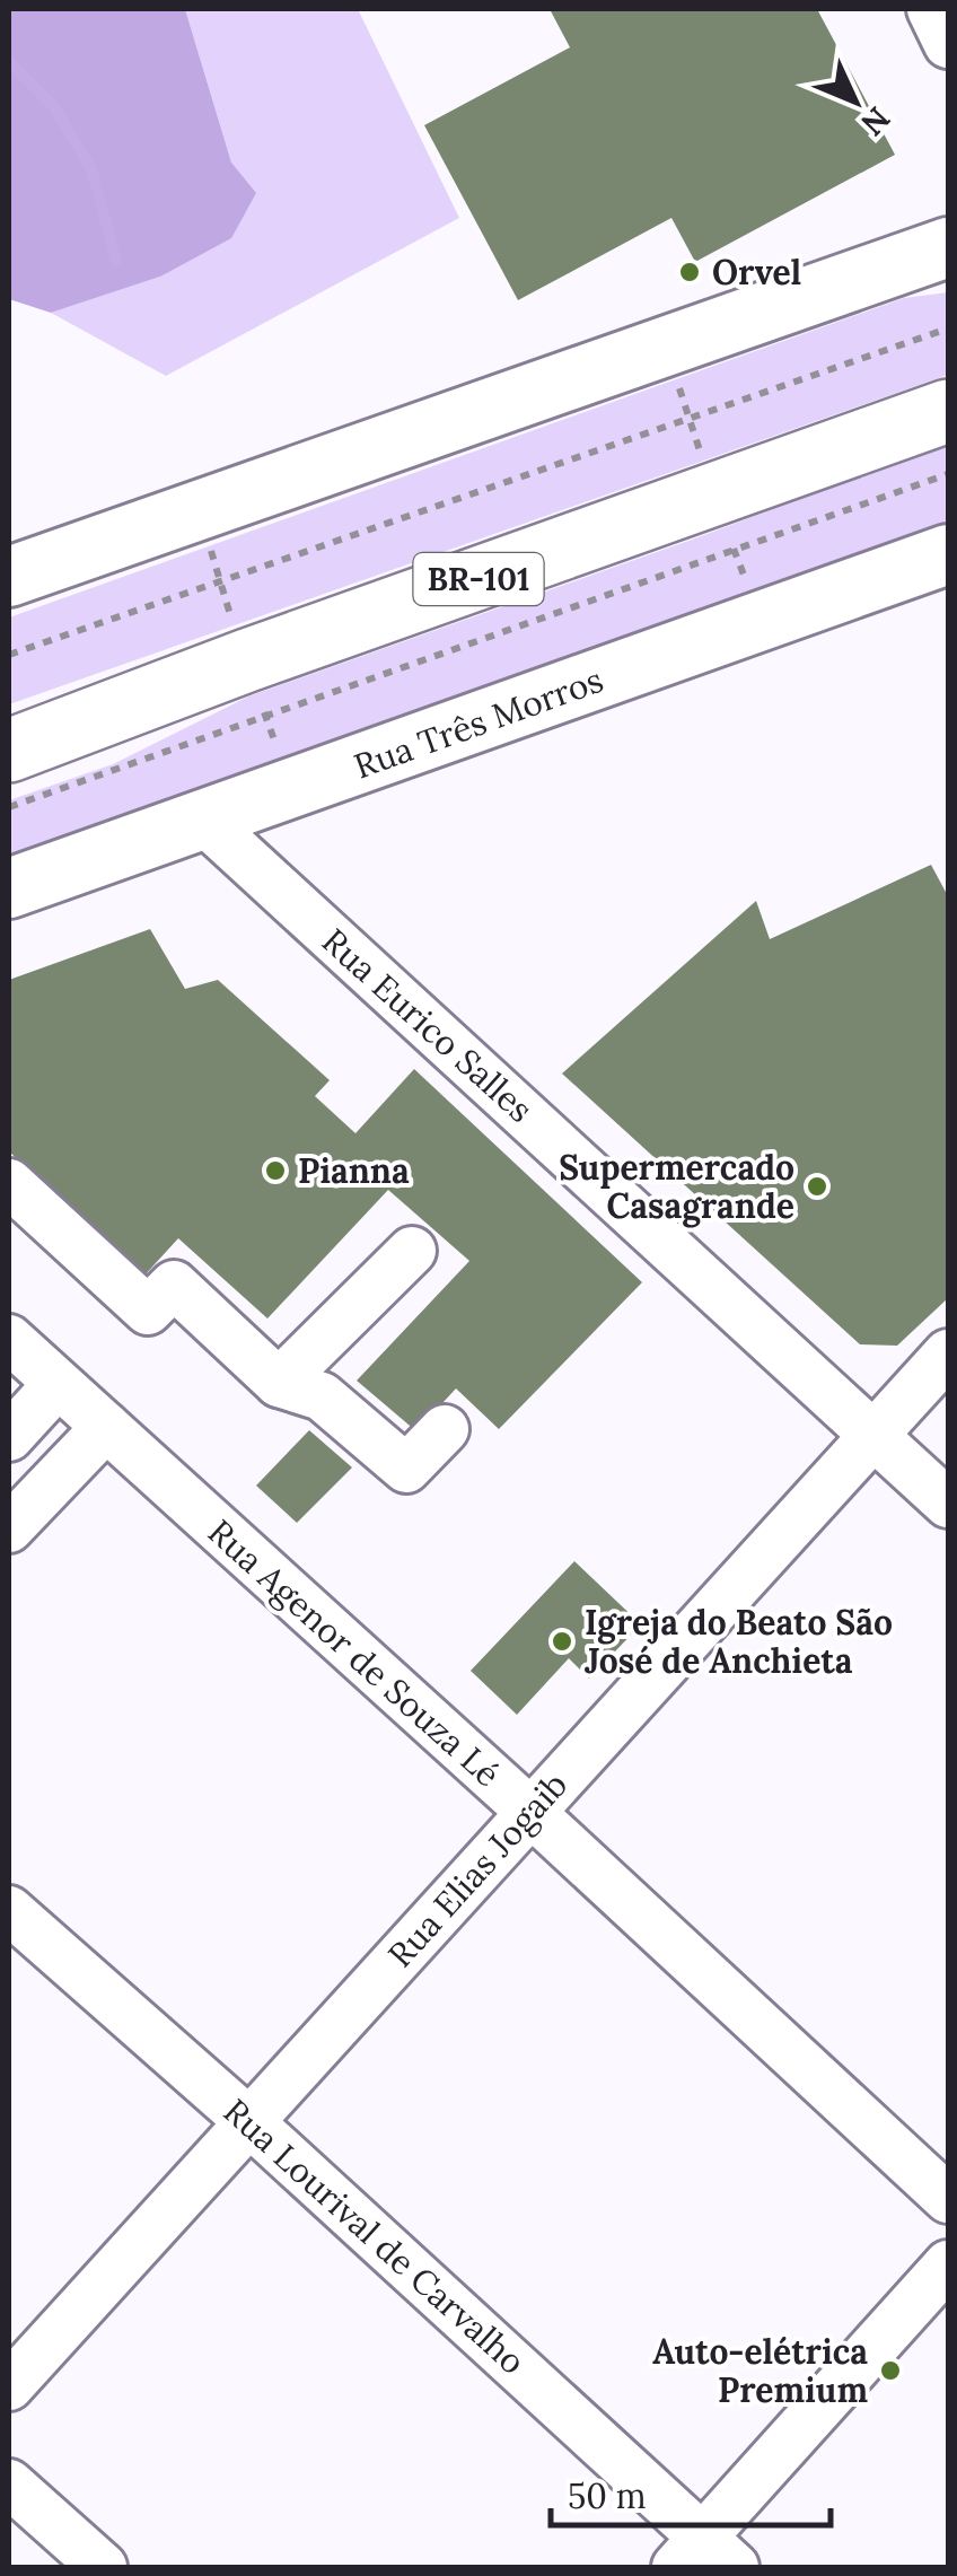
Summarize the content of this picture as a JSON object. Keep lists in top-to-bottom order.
{
  "streets": {
    "highway": ["BR-101"],
    "main road": ["Rua Três Morros"],
    "street": [
      "Rua Eurico Salles",
      "Rua Agenor de Souza Lé",
      "Rua Elias Jogaib",
      "Rua Lourival de Carvalho"
    ]
  },
  "crossings": [
    ["Rua Três Morros", "Rua Eurico Salles"],
    ["Rua Eurico Salles", "Rua Elias Jogaib"],
    ["Rua Agenor de Souza Lé", "Rua Elias Jogaib"],
    ["Rua Elias Jogaib", "Rua Lourival de Carvalho"]
  ],
  "places": [
    "Orvel",
    "Pianna",
    "Supermercado Casagrande",
    "Igreja do Beato São José de Anchieta",
    "Auto-elétrica Premium"
  ],
  "scale_bar": "50 m",
  "north": "bottom right"
}
